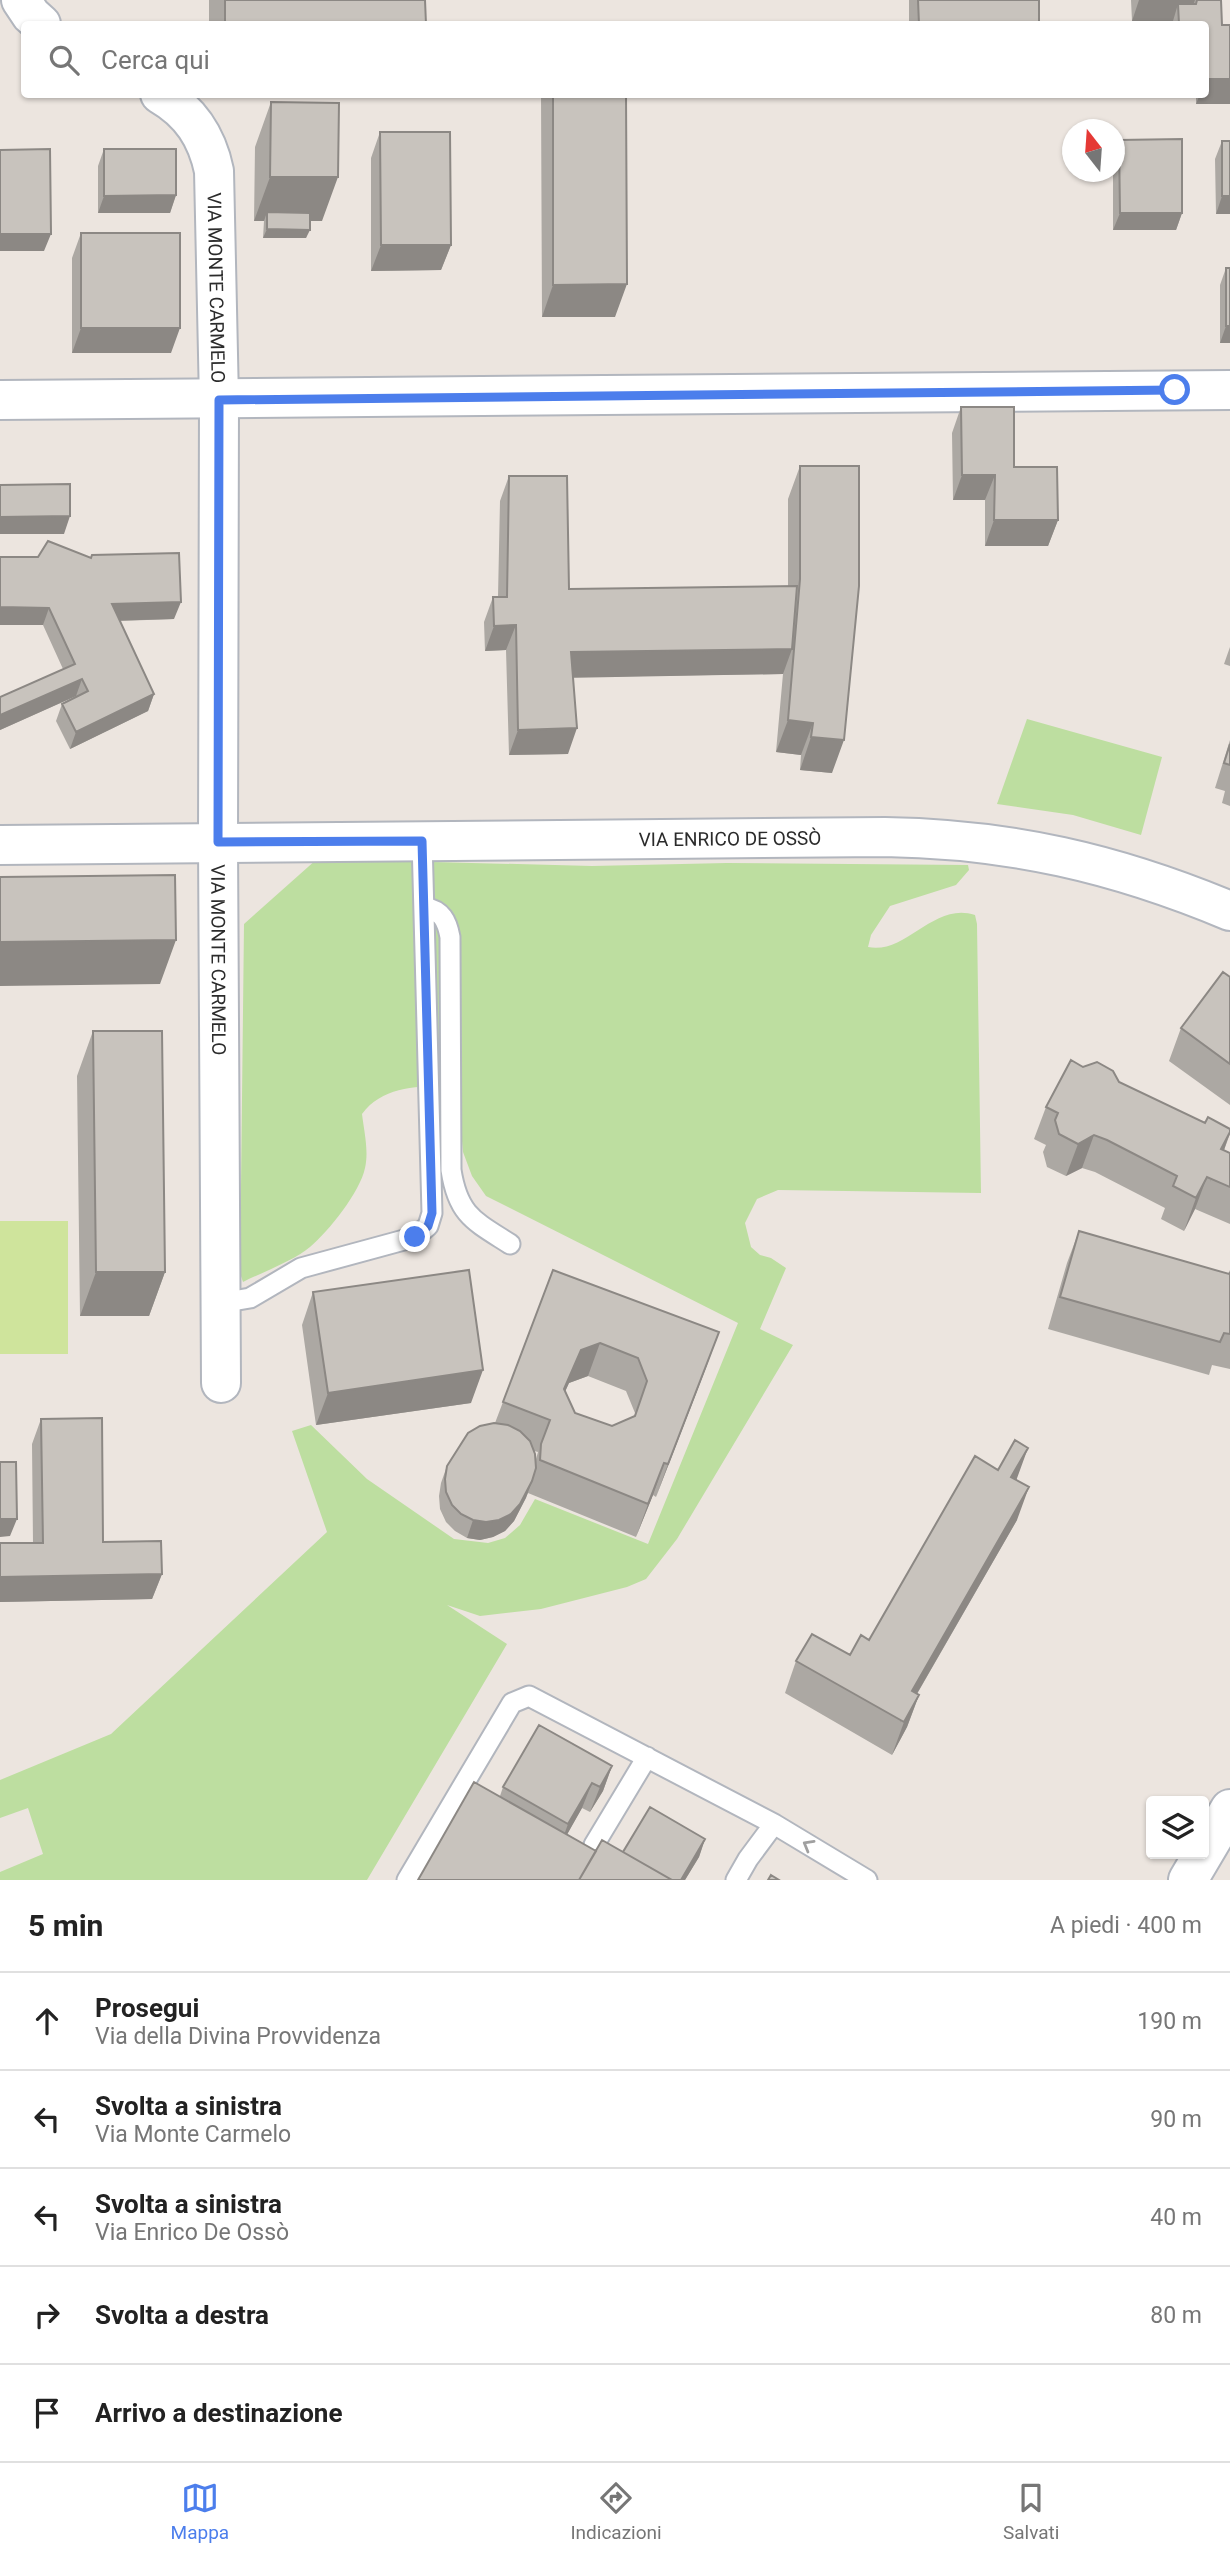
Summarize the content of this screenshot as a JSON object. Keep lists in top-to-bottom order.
{
  "streets": {
    "street": ["VIA MONTE CARMELO", "VIA ENRICO DE OSSÒ"]
  },
  "crossings": [
    ["VIA MONTE CARMELO", "VIA ENRICO DE OSSÒ"]
  ],
  "north": "top",
  "page": {
    "search": "Cerca qui",
    "heading": ["5 min", "A piedi · 400 m"],
    "list": [
      ["Prosegui", "Via della Divina Provvidenza", "190 m"],
      ["Svolta a sinistra", "Via Monte Carmelo", "90 m"],
      ["Svolta a sinistra", "Via Enrico De Ossò", "40 m"],
      ["Svolta a destra", "80 m"],
      "Arrivo a destinazione"
    ],
    "nav": ["Mappa", "Indicazioni", "Salvati"]
  }
}
